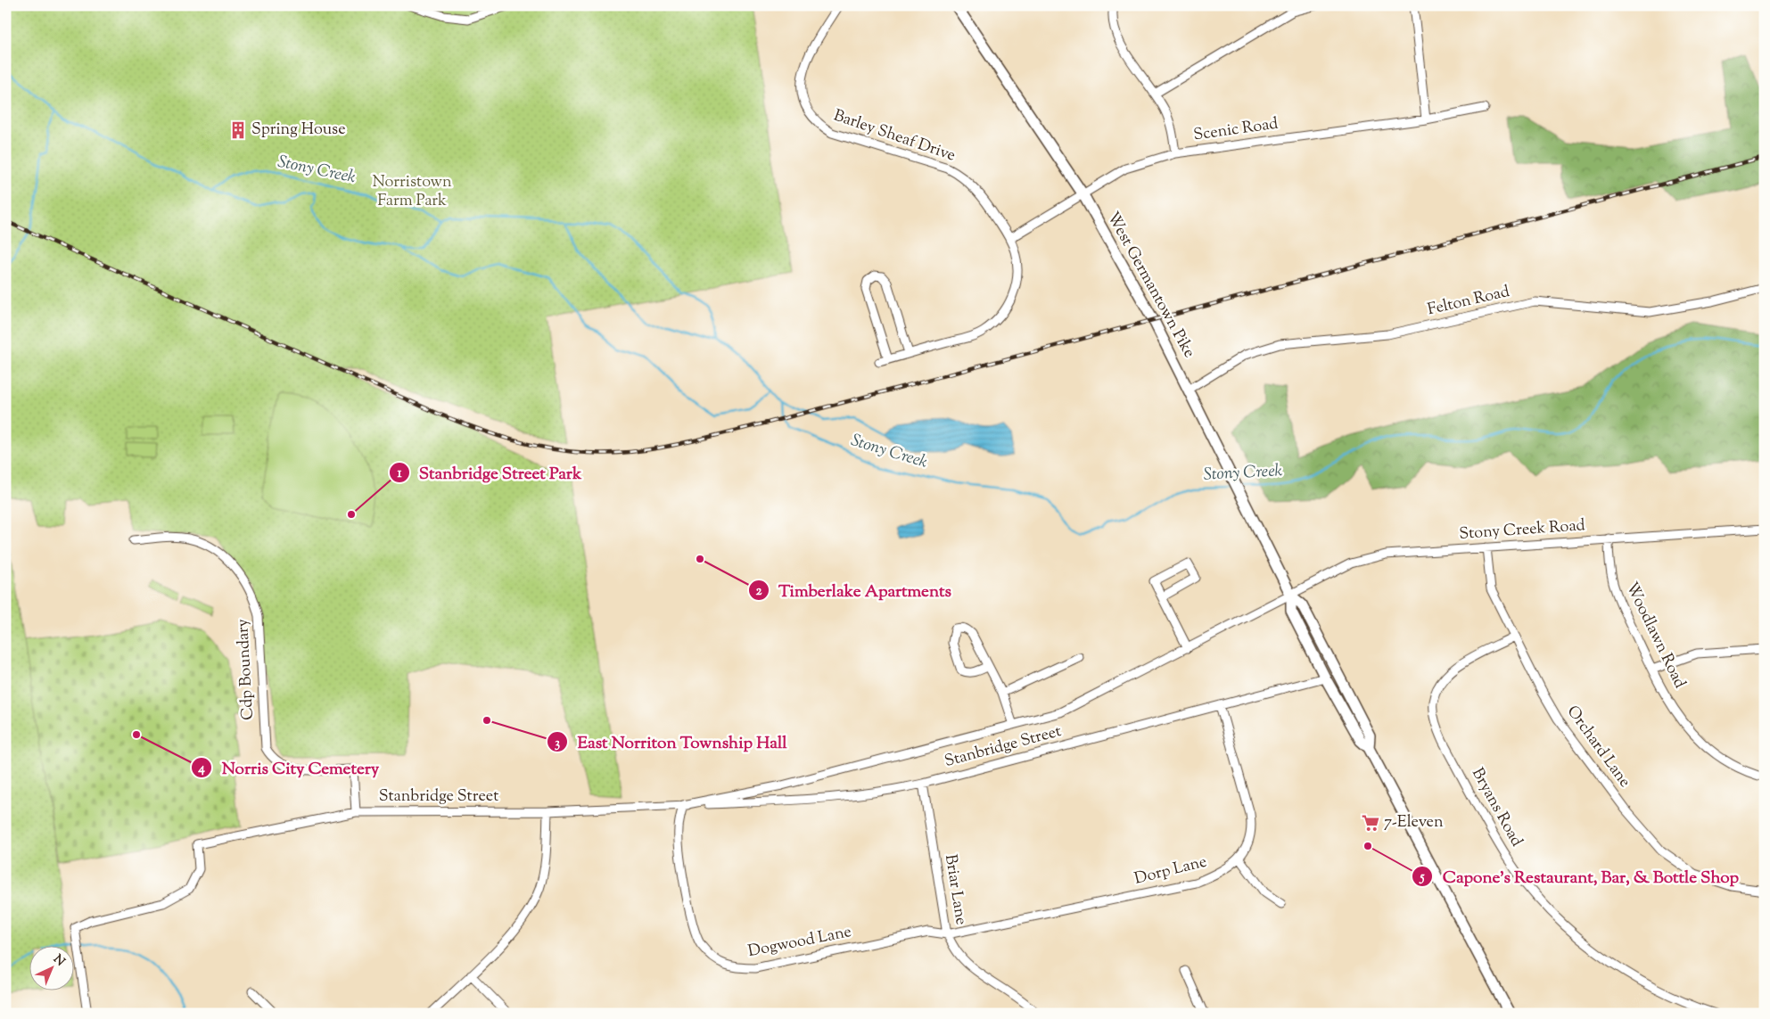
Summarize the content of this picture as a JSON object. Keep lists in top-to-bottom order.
{
  "streets": {
    "main road": ["West Germantown Pike"],
    "street": [
      "Scenic Road",
      "Barley Sheaf Drive",
      "Felton Road",
      "Stony Creek Road",
      "Woodlawn Road",
      "Cdp Boundary",
      "Stanbridge Street",
      "Orchard Lane",
      "Bryans Road",
      "Dorp Lane",
      "Briar Lane",
      "Dogwood Lane"
    ]
  },
  "crossings": [
    ["Scenic Road", "Barley Sheaf Drive"],
    ["Scenic Road", "West Germantown Pike"],
    ["West Germantown Pike", "Felton Road"],
    ["West Germantown Pike", "Stony Creek Road"],
    ["West Germantown Pike", "Stanbridge Street"],
    ["Stony Creek Road", "Woodlawn Road"],
    ["Stony Creek Road", "Stanbridge Street"],
    ["Stony Creek Road", "Orchard Lane"],
    ["Cdp Boundary", "Stanbridge Street"],
    ["Stanbridge Street", "Briar Lane"],
    ["Stanbridge Street", "Dogwood Lane"],
    ["Orchard Lane", "Bryans Road"],
    ["Dorp Lane", "Briar Lane"],
    ["Dorp Lane", "Dogwood Lane"],
    ["Briar Lane", "Dogwood Lane"]
  ],
  "water": ["Stony Creek"],
  "parks": ["Norristown Farm Park"],
  "places": {
    "building": ["Spring House"],
    "other": [
      "Stanbridge Street Park",
      "Timberlake Apartments",
      "East Norriton Township Hall",
      "Norris City Cemetery",
      "Capone's Restaurant, Bar, & Bottle Shop"
    ],
    "supermarket": ["7-Eleven"]
  },
  "north": "top right"
}
